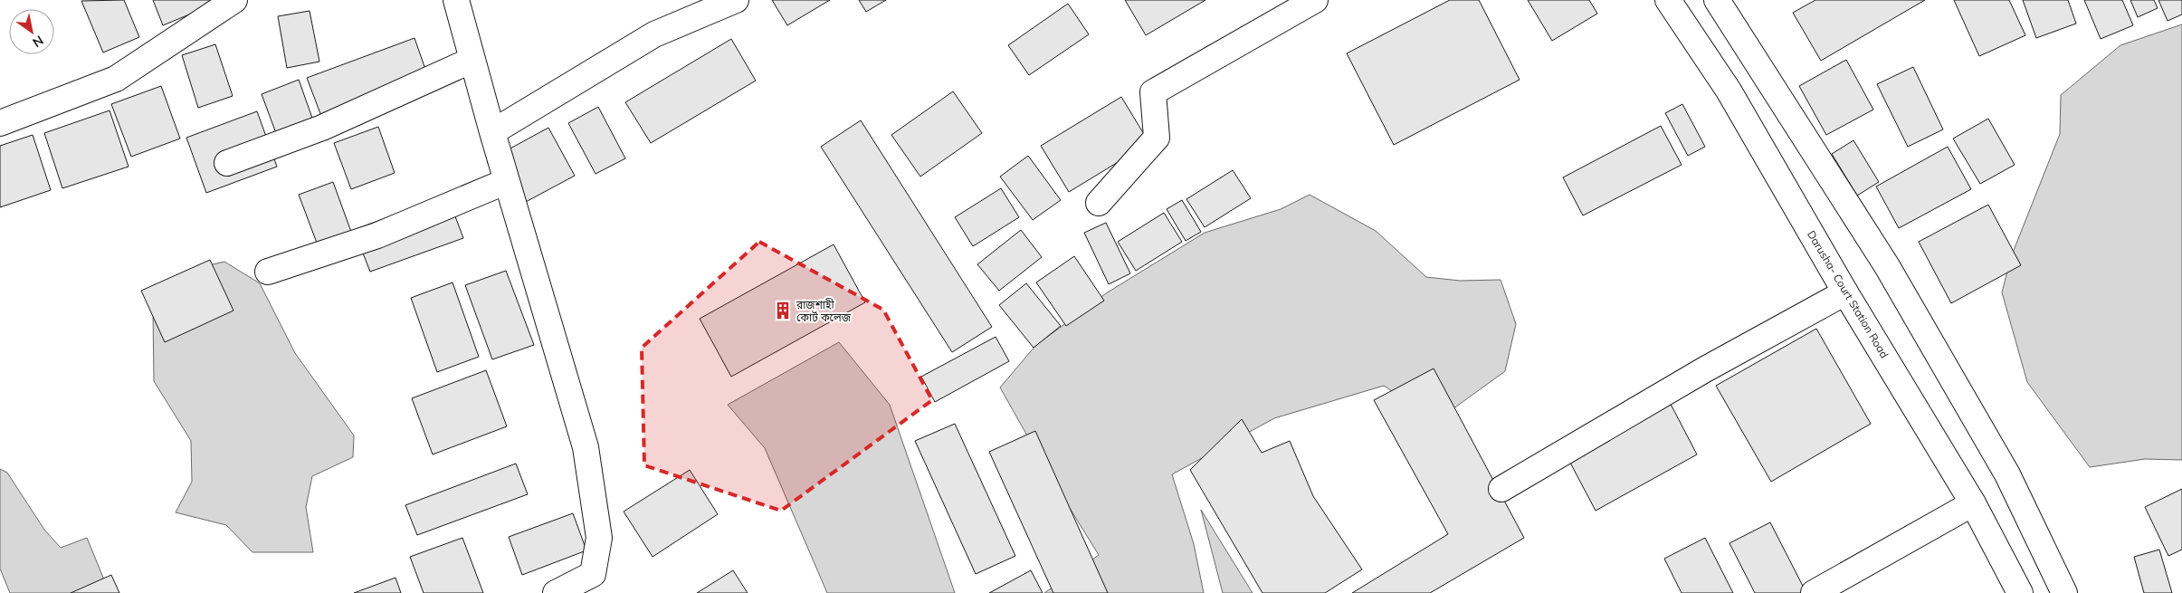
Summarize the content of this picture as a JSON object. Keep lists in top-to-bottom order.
{
  "streets": {
    "street": ["Darusha- Court Station Road"]
  },
  "places": {
    "building": ["রাজশাহী কোর্ট কলেজ"]
  },
  "north": "bottom right"
}
